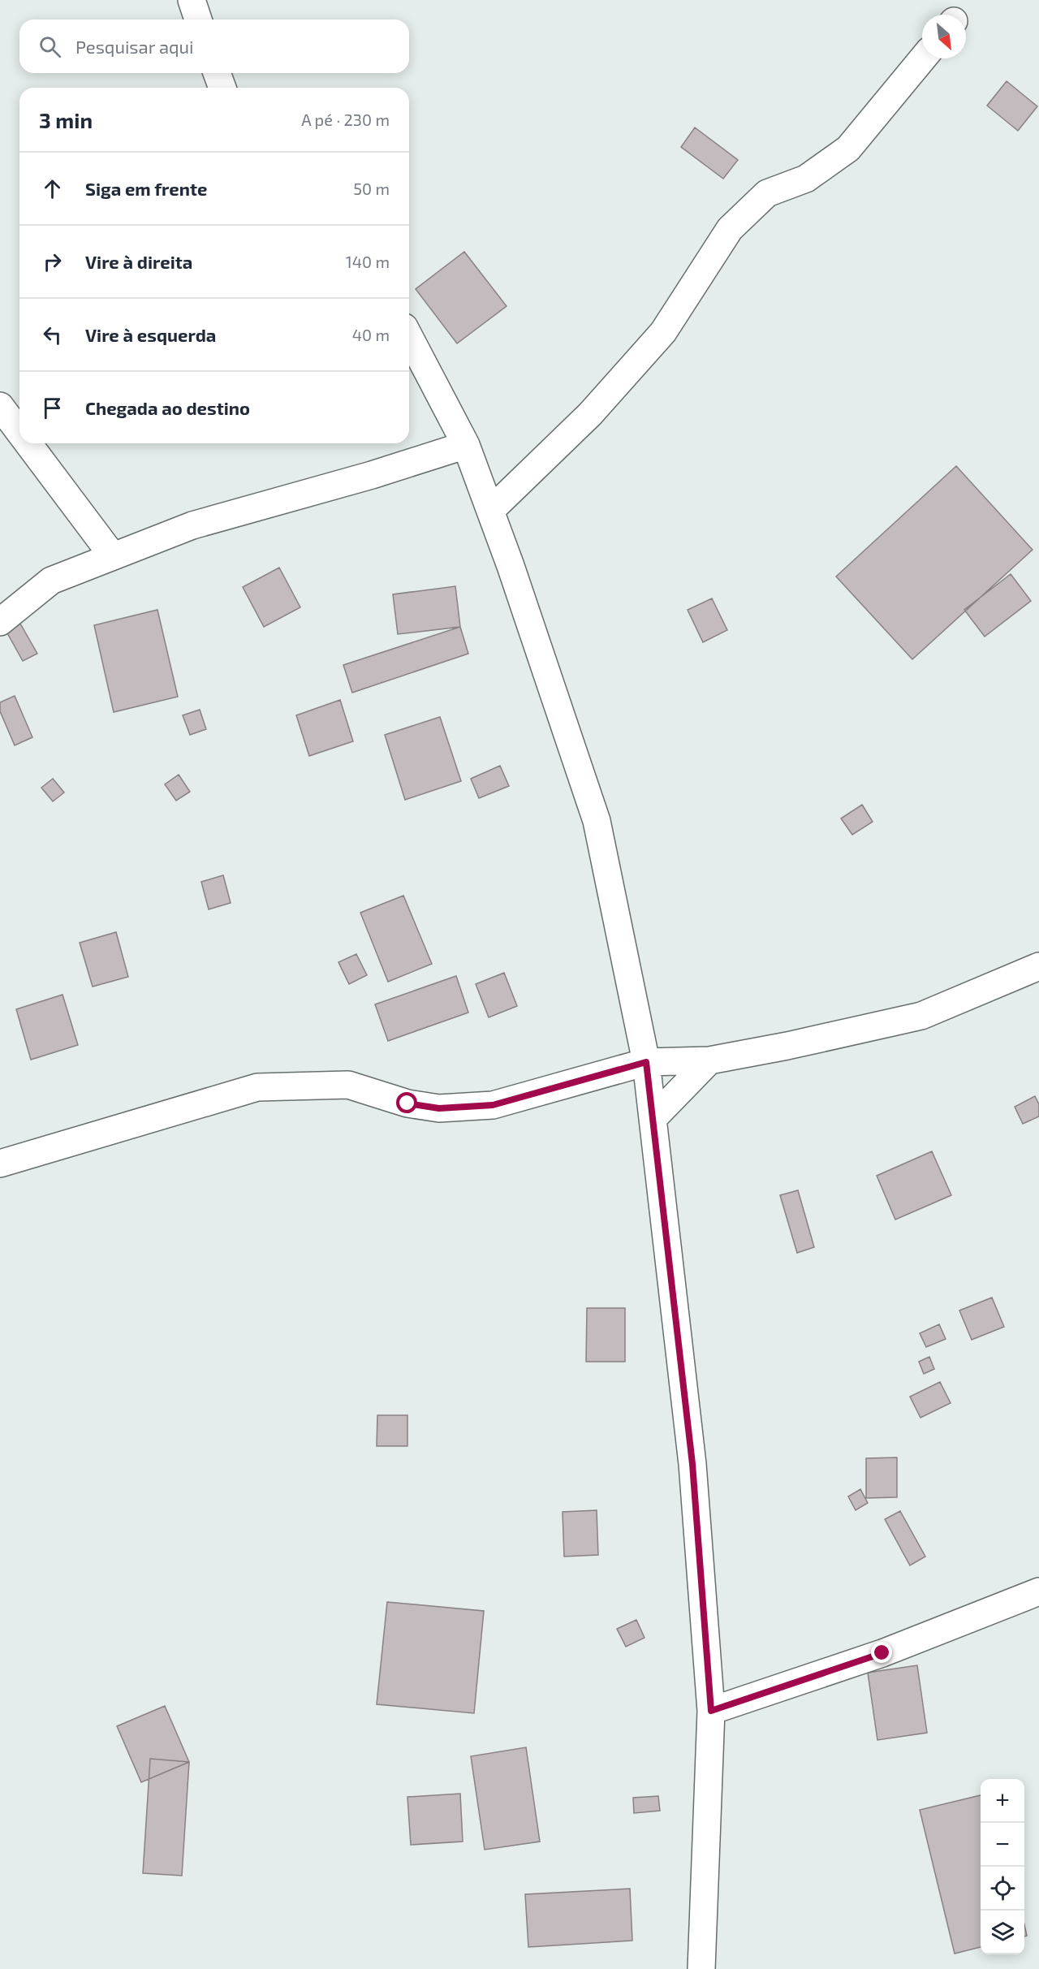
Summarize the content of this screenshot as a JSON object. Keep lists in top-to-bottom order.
{
  "north": "bottom right",
  "page": {
    "search": "Pesquisar aqui",
    "heading": ["3 min", "A pé · 230 m"],
    "list": [
      ["Siga em frente", "50 m"],
      ["Vire à direita", "140 m"],
      ["Vire à esquerda", "40 m"],
      "Chegada ao destino"
    ],
    "map_buttons": ["+", "−"]
  }
}
